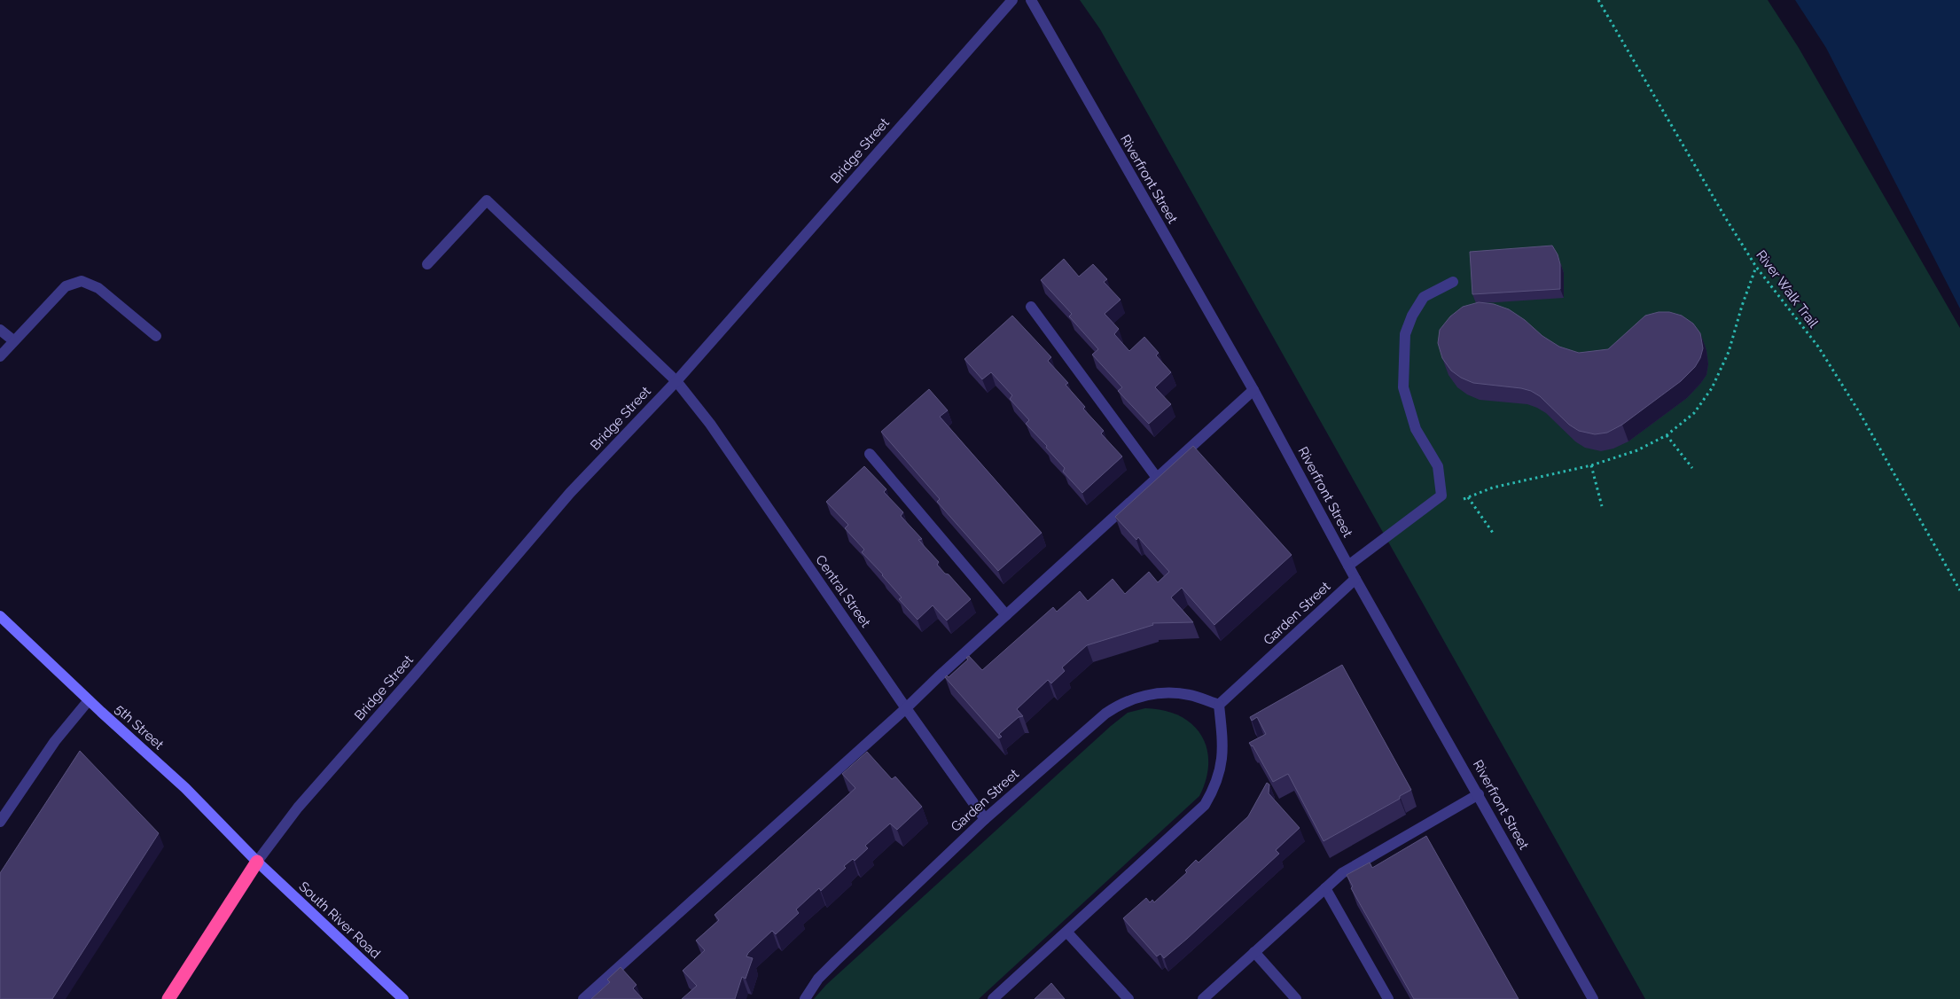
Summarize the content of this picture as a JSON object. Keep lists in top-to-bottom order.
{
  "streets": {
    "main road": ["5th Street", "South River Road"],
    "street": [
      "Bridge Street",
      "Riverfront Street",
      "Central Street",
      "Garden Street"
    ],
    "path": ["River Walk Trail"]
  },
  "crossings": [
    ["Bridge Street", "Central Street"],
    ["Bridge Street", "5th Street"],
    ["Bridge Street", "South River Road"],
    ["Riverfront Street", "Garden Street"],
    ["Central Street", "Garden Street"],
    ["5th Street", "South River Road"]
  ]
}
